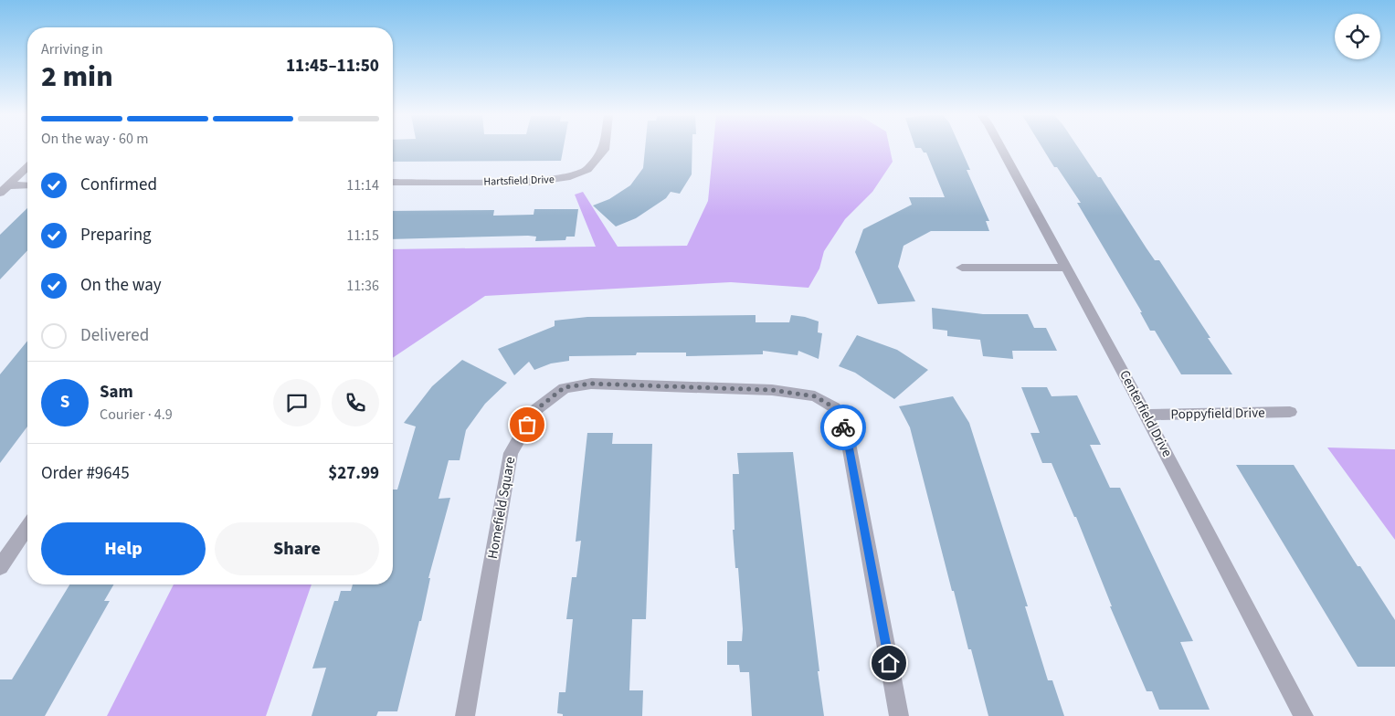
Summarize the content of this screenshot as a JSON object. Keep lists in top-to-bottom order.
{
  "streets": {
    "street": [
      "Hartsfield Drive",
      "Centerfield Drive",
      "Poppyfield Drive",
      "Homefield Square"
    ]
  },
  "crossings": [
    ["Centerfield Drive", "Poppyfield Drive"]
  ],
  "page": {
    "heading": ["2 min", "Arriving in", "11:45–11:50"],
    "panel": [
      "Sam",
      "Courier · 4.9",
      "Order #9645",
      "$27.99"
    ],
    "bar": "On the way · 60 m",
    "list": [
      ["Confirmed", "11:14"],
      ["Preparing", "11:15"],
      ["On the way", "11:36"],
      "Delivered"
    ],
    "round": "S",
    "buttons": ["Help", "Share"]
  }
}
